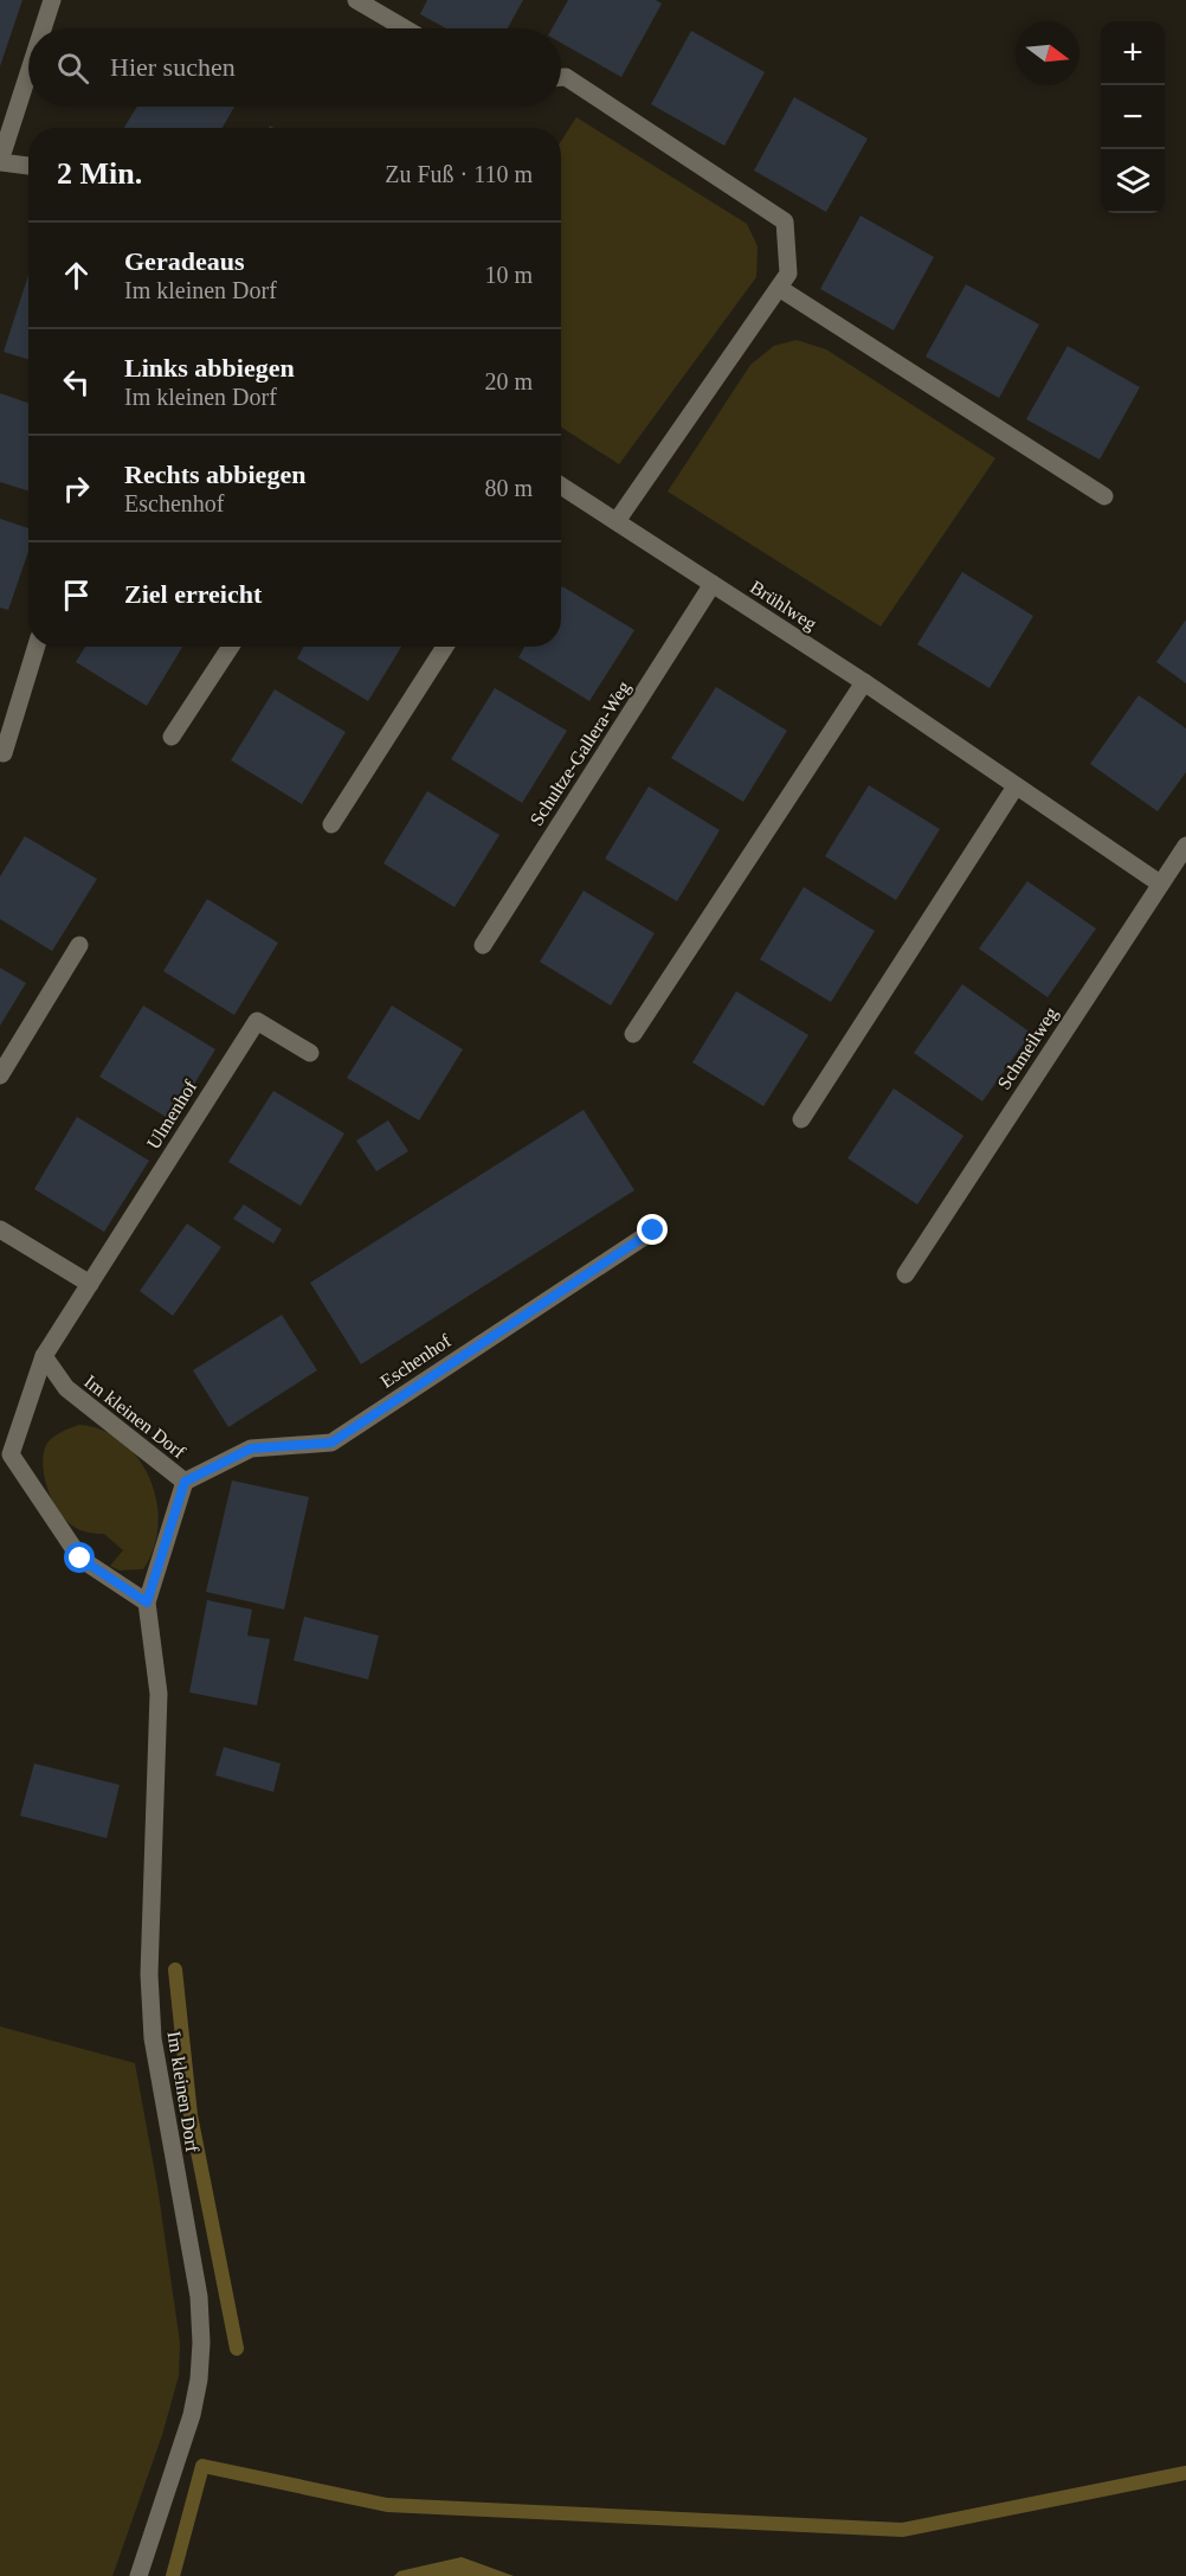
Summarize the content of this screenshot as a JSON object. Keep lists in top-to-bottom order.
{
  "streets": {
    "street": [
      "Brühlweg",
      "Schultze-Gallera-Weg",
      "Schmeilweg",
      "Ulmenhof",
      "Eschenhof",
      "Im kleinen Dorf"
    ]
  },
  "crossings": [
    ["Brühlweg", "Schultze-Gallera-Weg"],
    ["Brühlweg", "Schmeilweg"],
    ["Ulmenhof", "Im kleinen Dorf"],
    ["Eschenhof", "Im kleinen Dorf"]
  ],
  "north": "right",
  "page": {
    "map_buttons": ["+", "−"],
    "search": "Hier suchen",
    "heading": ["2 Min.", "Zu Fuß · 110 m"],
    "list": [
      ["Geradeaus", "Im kleinen Dorf", "10 m"],
      ["Links abbiegen", "Im kleinen Dorf", "20 m"],
      ["Rechts abbiegen", "Eschenhof", "80 m"],
      "Ziel erreicht"
    ]
  }
}
